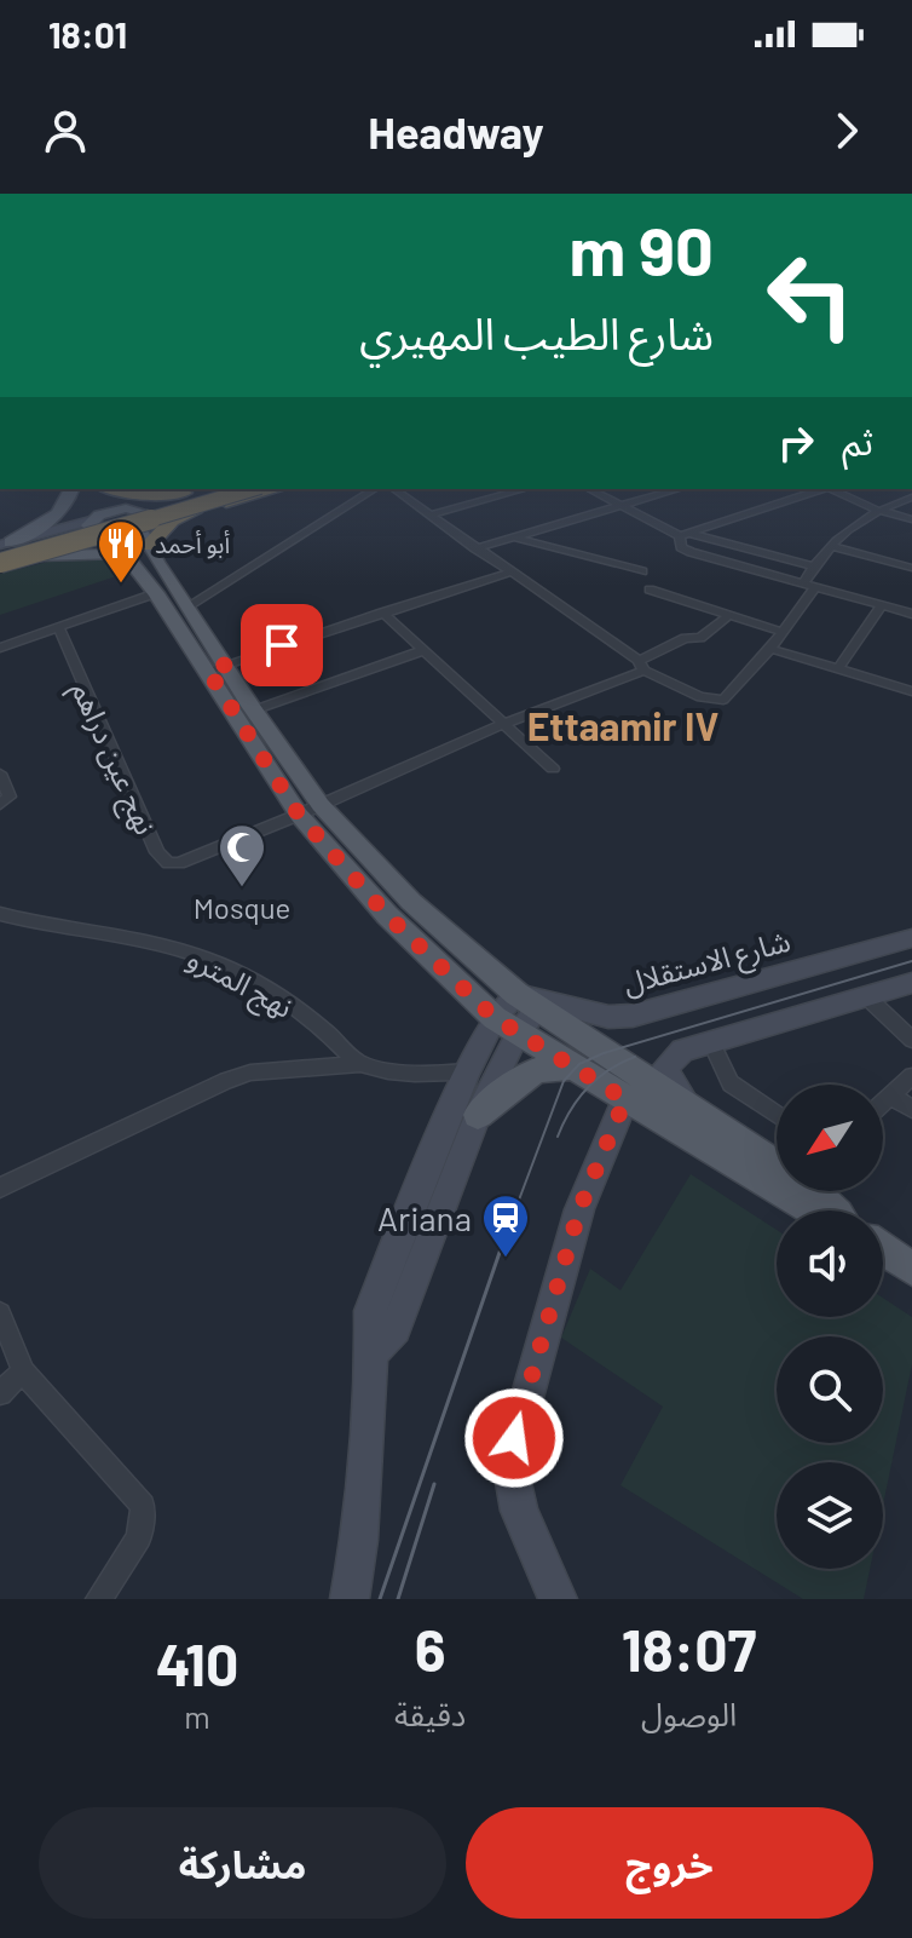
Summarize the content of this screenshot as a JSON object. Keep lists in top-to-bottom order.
{
  "streets": {
    "street": ["نهج عين دراهم", "شارع الاستقلال", "نهج المترو"]
  },
  "districts": ["Ettaamir IV"],
  "places": {
    "restaurant": ["أبو أحمد"],
    "mosque": ["Mosque"],
    "station": ["Ariana"]
  },
  "north": "bottom left",
  "page": {
    "status": "18:01",
    "header": "Headway",
    "turn": ["90 m", "شارع الطيب المهيري"],
    "then": "ثم",
    "eta": [
      "18:07",
      "الوصول",
      "6",
      "دقيقة",
      "410",
      "m"
    ],
    "buttons": ["خروج", "مشاركة"]
  }
}
